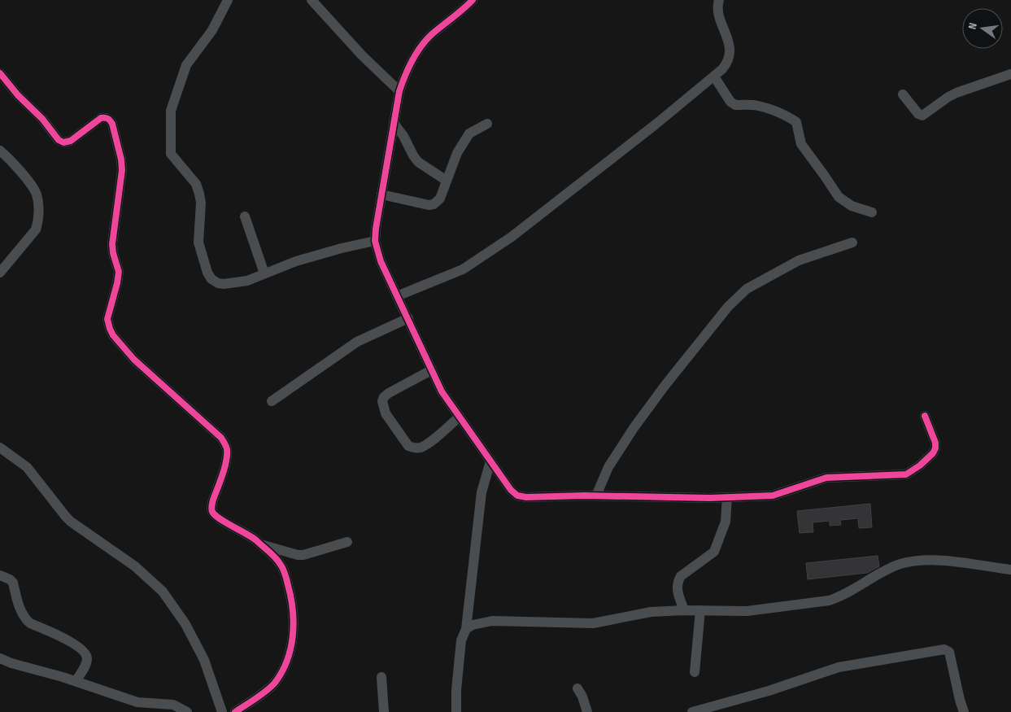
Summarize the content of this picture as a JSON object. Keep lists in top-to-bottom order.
{
  "north": "left"
}
